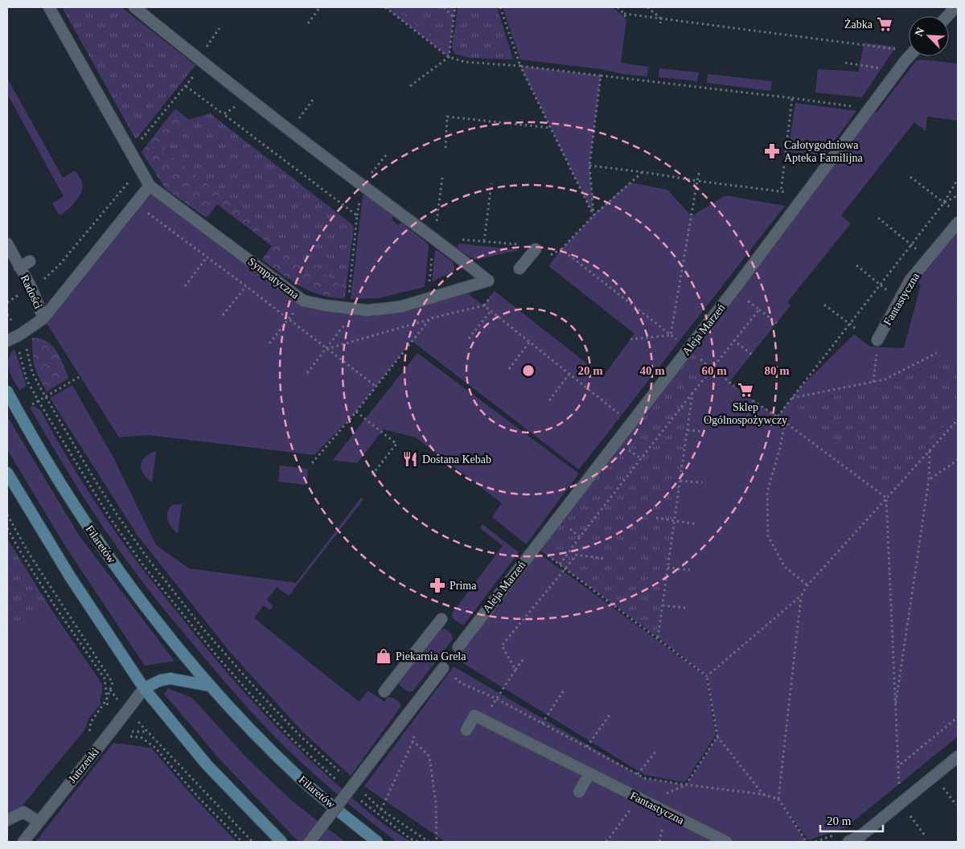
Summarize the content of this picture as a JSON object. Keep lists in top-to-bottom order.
{
  "streets": {
    "main road": ["Filaretów"],
    "street": [
      "Sympatyczna",
      "Radości",
      "Fantastyczna",
      "Aleja Marzeń",
      "Jutrzenki"
    ]
  },
  "places": {
    "supermarket": ["Żabka", "Sklep Ogólnospożywczy"],
    "pharmacy": ["Całotygodniowa Apteka Familijna", "Prima"],
    "restaurant": ["Dostana Kebab"],
    "shop": ["Piekarnia Grela"]
  },
  "scale_bar": "20 m",
  "north": "top left",
  "rings": [
    "20 m",
    "40 m",
    "60 m",
    "80 m"
  ]
}
